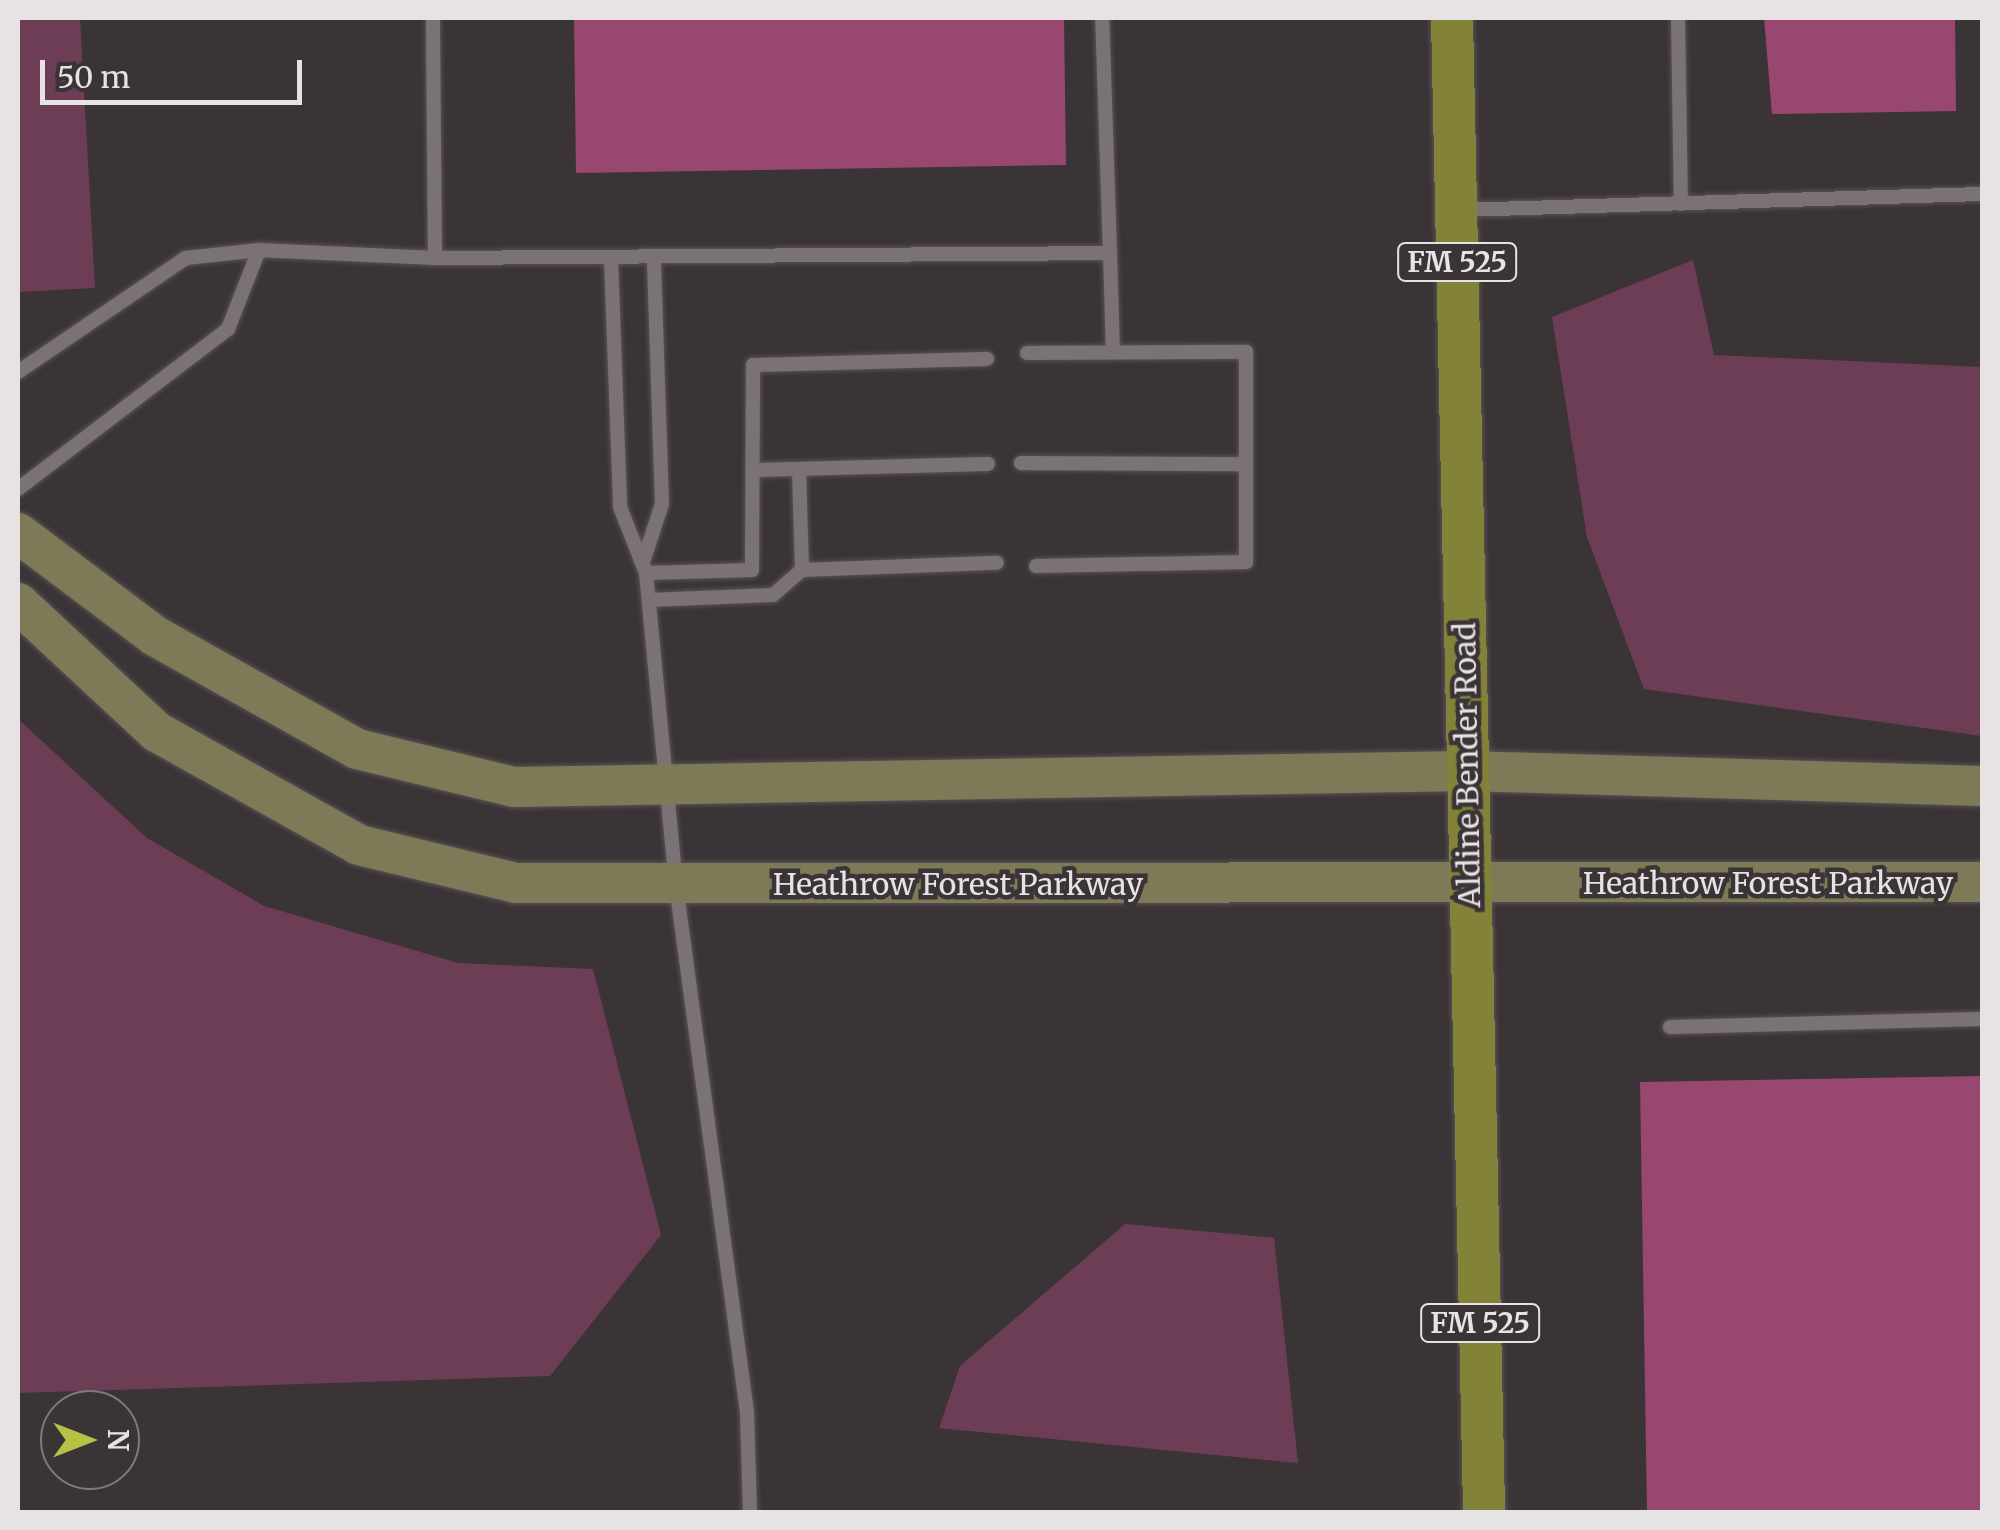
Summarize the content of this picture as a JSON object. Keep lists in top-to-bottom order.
{
  "streets": {
    "main road": ["FM 525", "Aldine Bender Road"],
    "street": ["Heathrow Forest Parkway"]
  },
  "crossings": [
    ["Aldine Bender Road", "Heathrow Forest Parkway"]
  ],
  "scale_bar": "50 m",
  "north": "right"
}
